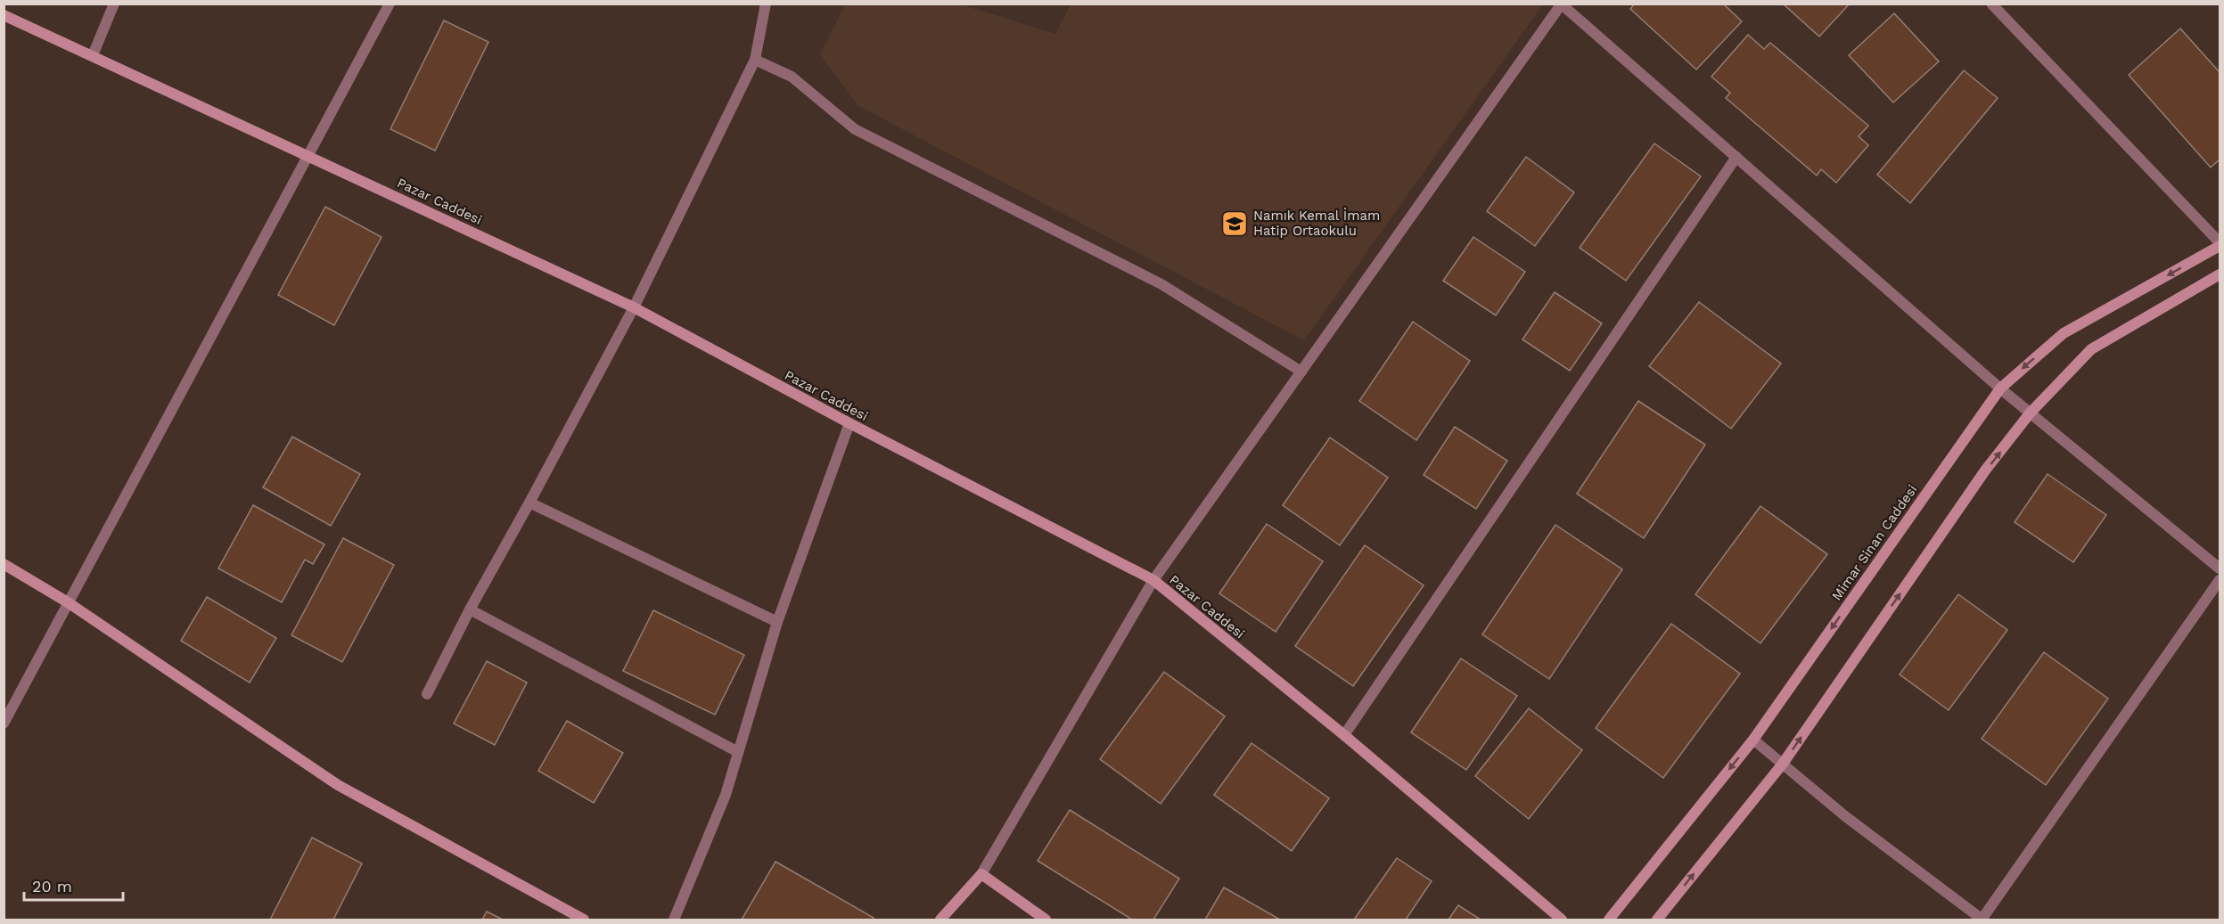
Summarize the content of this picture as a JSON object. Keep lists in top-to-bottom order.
{
  "streets": {
    "main road": ["Pazar Caddesi", "Mimar Sinan Caddesi"]
  },
  "places": {
    "school or university": ["Namık Kemal İmam Hatip Ortaokulu"]
  },
  "scale_bar": "20 m"
}
